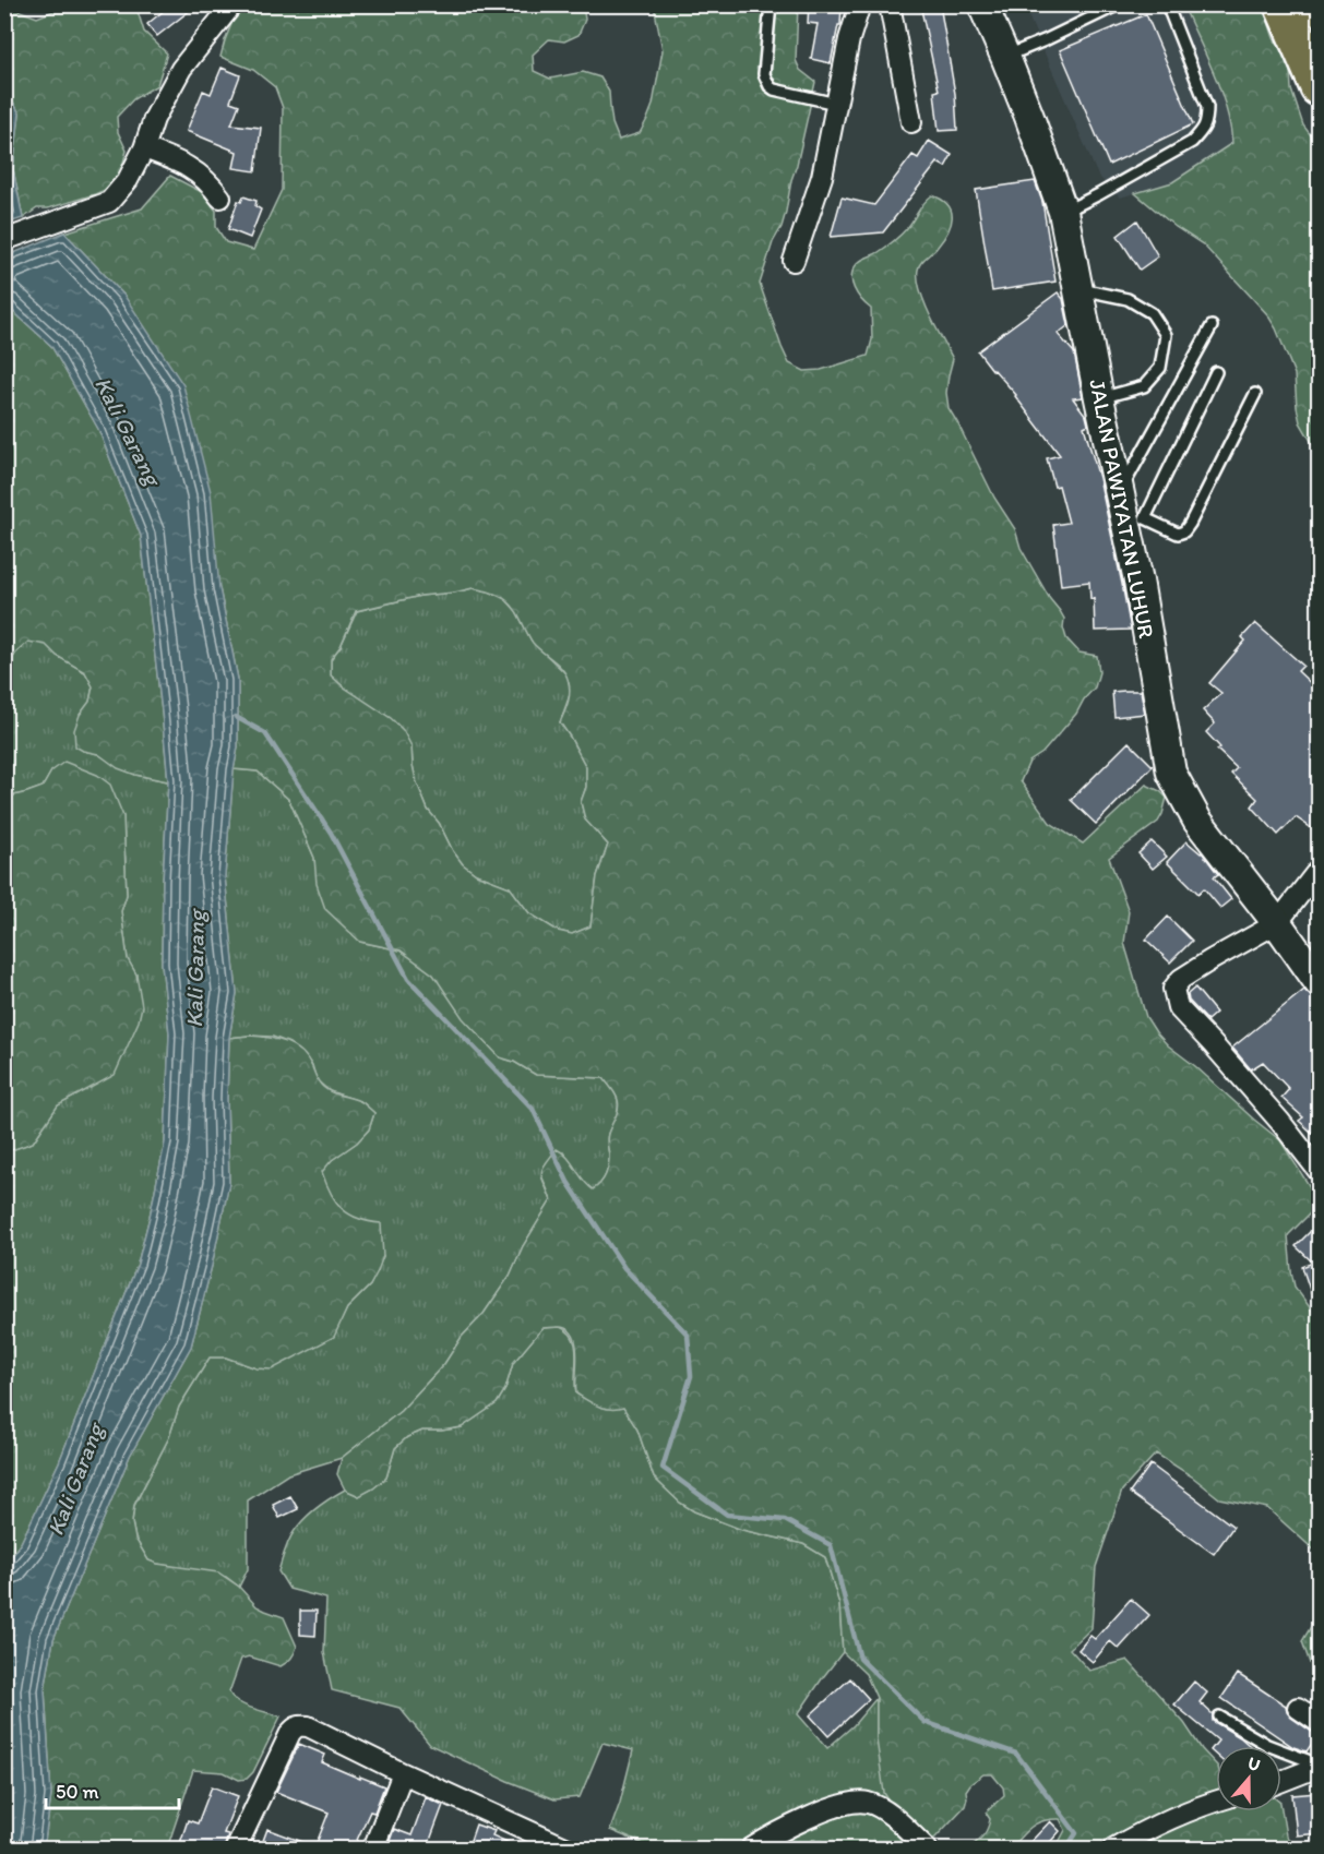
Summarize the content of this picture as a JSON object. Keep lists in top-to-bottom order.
{
  "streets": {
    "main road": ["JALAN PAWIYATAN LUHUR"]
  },
  "water": ["Kali Garang"],
  "scale_bar": "50 m",
  "north": "top"
}
